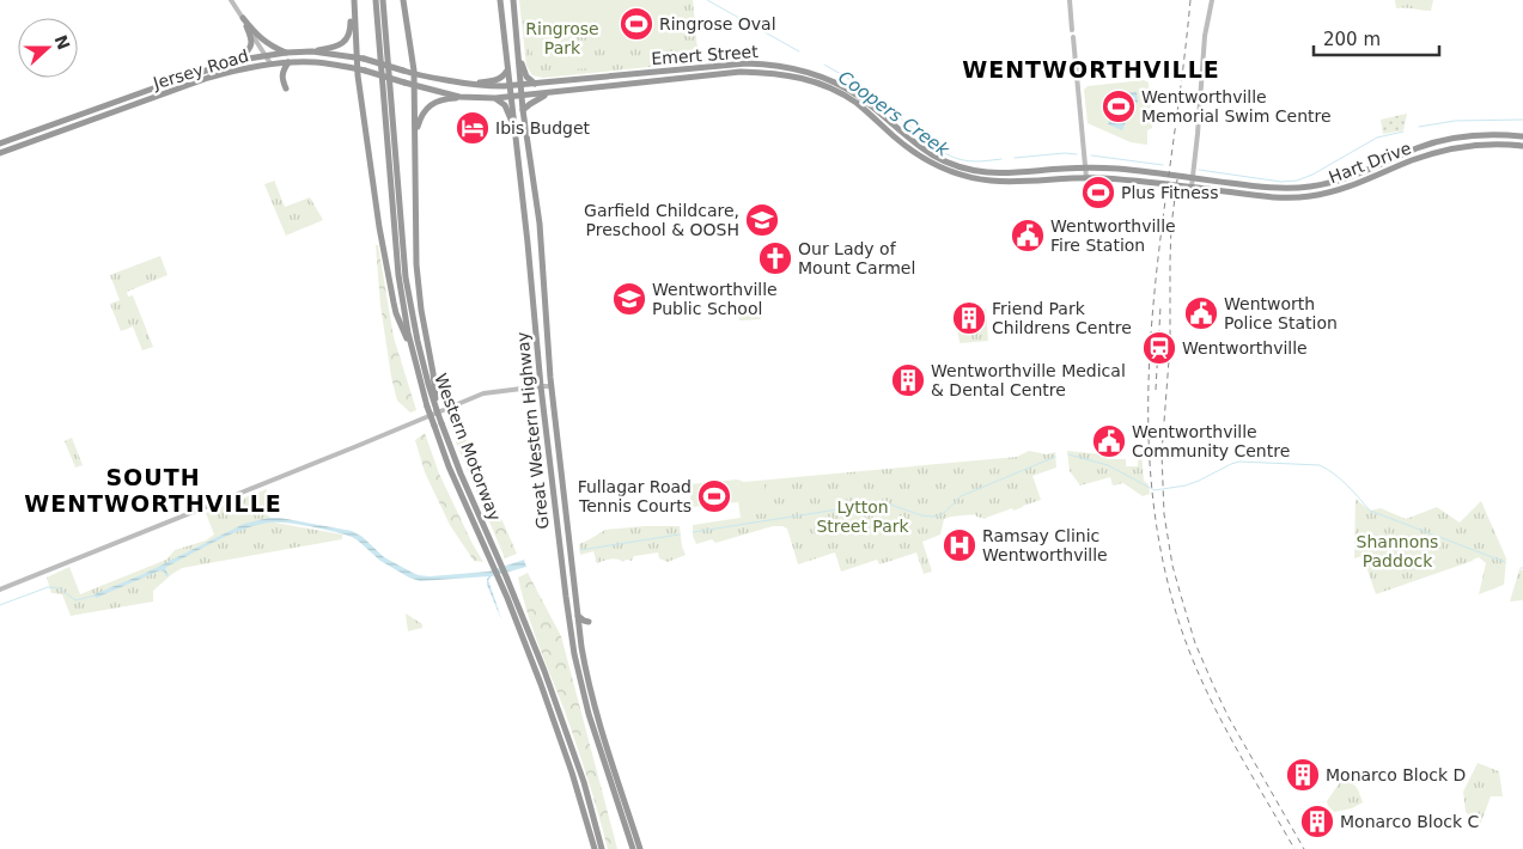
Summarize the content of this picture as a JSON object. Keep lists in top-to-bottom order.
{
  "streets": {
    "highway": [
      "Emert Street",
      "Jersey Road",
      "Hart Drive",
      "Great Western Highway",
      "Western Motorway"
    ]
  },
  "crossings": [
    ["Emert Street", "Jersey Road"],
    ["Emert Street", "Hart Drive"],
    ["Emert Street", "Great Western Highway"],
    ["Jersey Road", "Great Western Highway"]
  ],
  "districts": ["WENTWORTHVILLE", "SOUTH WENTWORTHVILLE"],
  "water": ["Coopers Creek"],
  "parks": ["Ringrose Park", "Lytton Street Park", "Shannons Paddock"],
  "places": {
    "sports": [
      "Ringrose Oval",
      "Wentworthville Memorial Swim Centre",
      "Plus Fitness",
      "Fullagar Road Tennis Courts"
    ],
    "hotel": ["Ibis Budget"],
    "school or university": ["Garfield Childcare, Preschool & OOSH", "Wentworthville Public School"],
    "public building": ["Wentworthville Fire Station", "Wentworth Police Station", "Wentworthville Community Centre"],
    "church": ["Our Lady of Mount Carmel"],
    "building": [
      "Friend Park Childrens Centre",
      "Wentworthville Medical & Dental Centre",
      "Monarco Block D",
      "Monarco Block C"
    ],
    "station": ["Wentworthville"],
    "hospital": ["Ramsay Clinic Wentworthville"]
  },
  "scale_bar": "200 m",
  "north": "right"
}
